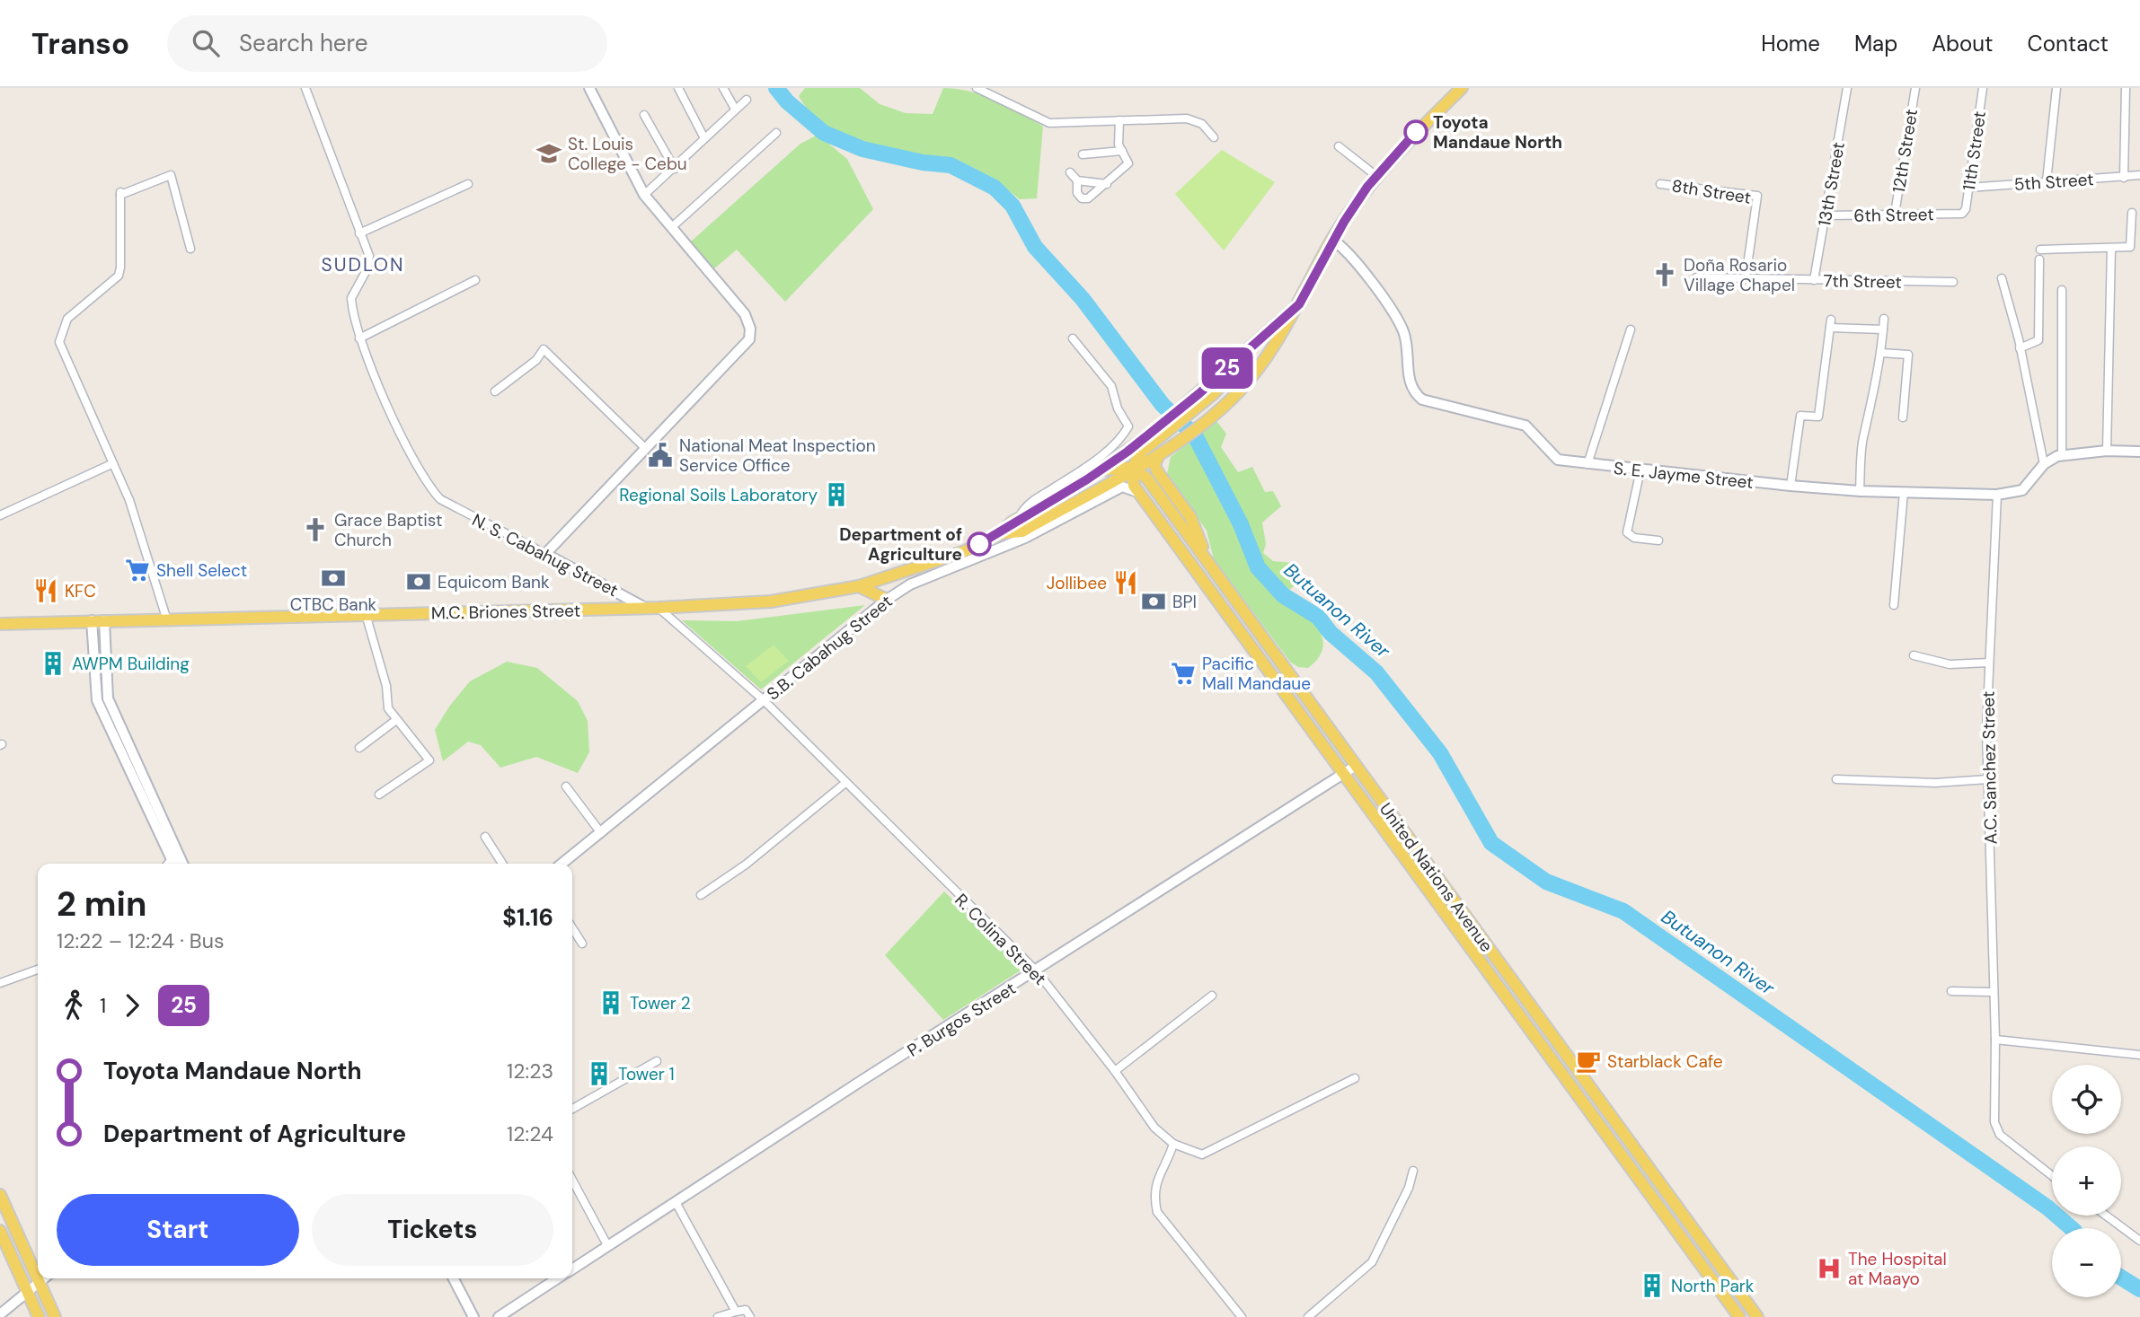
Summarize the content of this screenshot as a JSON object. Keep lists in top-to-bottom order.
{
  "streets": {
    "main road": ["M.C. Briones Street", "United Nations Avenue"],
    "street": [
      "12th Street",
      "11th Street",
      "5th Street",
      "13th Street",
      "8th Street",
      "6th Street",
      "7th Street",
      "S. E. Jayme Street",
      "N. S. Cabahug Street",
      "S.B. Cabahug Street",
      "A.C. Sanchez Street",
      "R. Colina Street",
      "P. Burgos Street"
    ]
  },
  "crossings": [
    ["12th Street", "6th Street"],
    ["11th Street", "5th Street"],
    ["11th Street", "6th Street"],
    ["13th Street", "6th Street"],
    ["13th Street", "7th Street"],
    ["8th Street", "7th Street"],
    ["S. E. Jayme Street", "A.C. Sanchez Street"],
    ["N. S. Cabahug Street", "M.C. Briones Street"],
    ["N. S. Cabahug Street", "R. Colina Street"],
    ["M.C. Briones Street", "United Nations Avenue"],
    ["M.C. Briones Street", "R. Colina Street"],
    ["S.B. Cabahug Street", "United Nations Avenue"],
    ["S.B. Cabahug Street", "R. Colina Street"],
    ["United Nations Avenue", "P. Burgos Street"],
    ["R. Colina Street", "P. Burgos Street"]
  ],
  "districts": ["SUDLON"],
  "water": ["Butuanon River"],
  "places": {
    "other": ["Toyota Mandaue North", "Department of Agriculture"],
    "school or university": ["St. Louis College - Cebu"],
    "church": ["Doña Rosario Village Chapel", "Grace Baptist Church"],
    "public building": ["National Meat Inspection Service Office"],
    "building": [
      "Regional Soils Laboratory",
      "AWPM Building",
      "Tower 2",
      "Tower 1",
      "North Park"
    ],
    "supermarket": ["Shell Select", "Pacific Mall Mandaue"],
    "bank": ["CTBC Bank", "Equicom Bank", "BPI"],
    "restaurant": ["Jollibee", "KFC"],
    "cafe": ["Starblack Cafe"],
    "hospital": ["The Hospital at Maayo"]
  },
  "lines": ["bus line 25"],
  "page": {
    "header": "Transo",
    "search": "Search here",
    "nav": [
      "Home",
      "Map",
      "About",
      "Contact"
    ],
    "on_map": "25",
    "heading": ["2 min", "12:22 – 12:24 · Bus", "$1.16"],
    "legs": ["1", "25"],
    "list": [
      {
        "name": "Toyota Mandaue North",
        "value": "12:23"
      },
      {
        "name": "Department of Agriculture",
        "value": "12:24"
      }
    ],
    "map_buttons": ["+", "−"],
    "buttons": ["Start", "Tickets"]
  }
}
